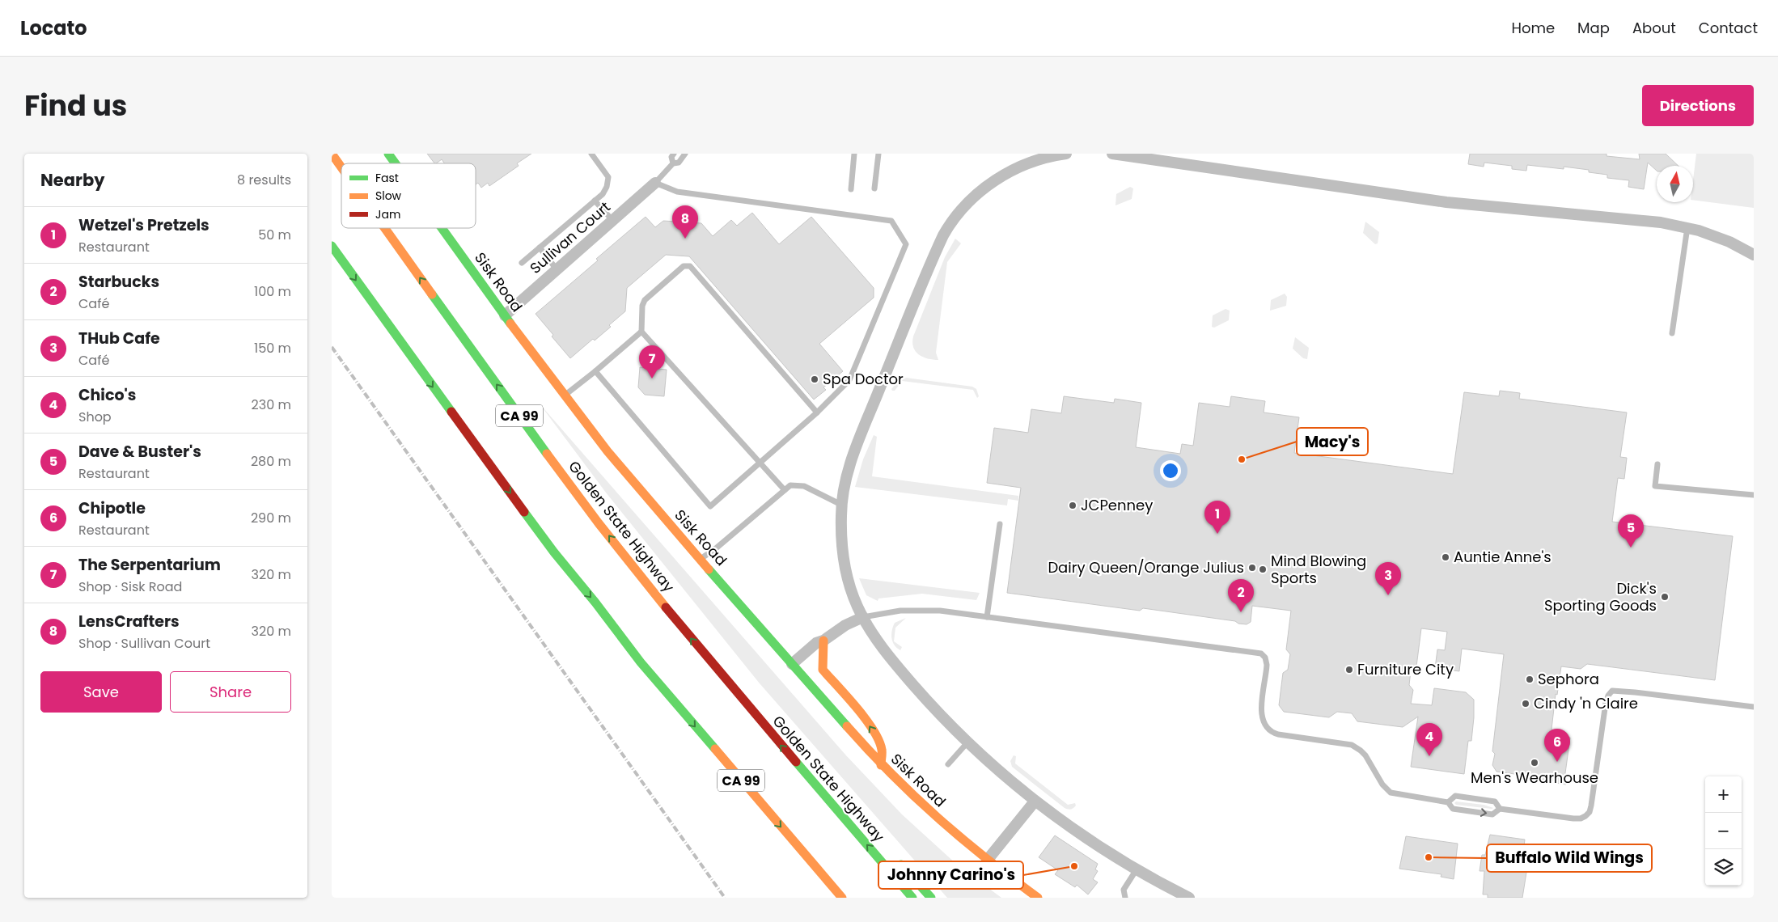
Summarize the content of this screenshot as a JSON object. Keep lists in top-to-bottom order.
{
  "streets": {
    "main road": ["Sisk Road", "CA 99", "Golden State Highway"],
    "street": ["Sullivan Court"]
  },
  "crossings": [
    ["Sullivan Court", "Sisk Road"]
  ],
  "places": [
    "Spa Doctor",
    "Macy's",
    "JCPenney",
    "Auntie Anne's",
    "Dairy Queen/Orange Julius",
    "Mind Blowing Sports",
    "Dick's Sporting Goods",
    "Furniture City",
    "Sephora",
    "Cindy 'n Claire",
    "Men's Wearhouse",
    "Buffalo Wild Wings",
    "Johnny Carino's"
  ],
  "legend": ["Fast", "Slow", "Jam"],
  "north": "top",
  "page": {
    "header": "Locato",
    "nav": [
      "Home",
      "Map",
      "About",
      "Contact"
    ],
    "title": "Find us",
    "buttons": [
      "Directions",
      ["Save", "Share"]
    ],
    "heading": ["Nearby", "8 results"],
    "pins": [
      "8",
      "7",
      "1",
      "5",
      "3",
      "2",
      "4",
      "6"
    ],
    "list": [
      {
        "mark": "1",
        "name": "Wetzel's Pretzels",
        "note": "Restaurant",
        "value": "50 m"
      },
      {
        "mark": "2",
        "name": "Starbucks",
        "note": "Café",
        "value": "100 m"
      },
      {
        "mark": "3",
        "name": "THub Cafe",
        "note": "Café",
        "value": "150 m"
      },
      {
        "mark": "4",
        "name": "Chico's",
        "note": "Shop",
        "value": "230 m"
      },
      {
        "mark": "5",
        "name": "Dave & Buster's",
        "note": "Restaurant",
        "value": "280 m"
      },
      {
        "mark": "6",
        "name": "Chipotle",
        "note": "Restaurant",
        "value": "290 m"
      },
      {
        "mark": "7",
        "name": "The Serpentarium",
        "note": "Shop · Sisk Road",
        "value": "320 m"
      },
      {
        "mark": "8",
        "name": "LensCrafters",
        "note": "Shop · Sullivan Court",
        "value": "320 m"
      }
    ],
    "map_buttons": ["+", "−"]
  }
}
